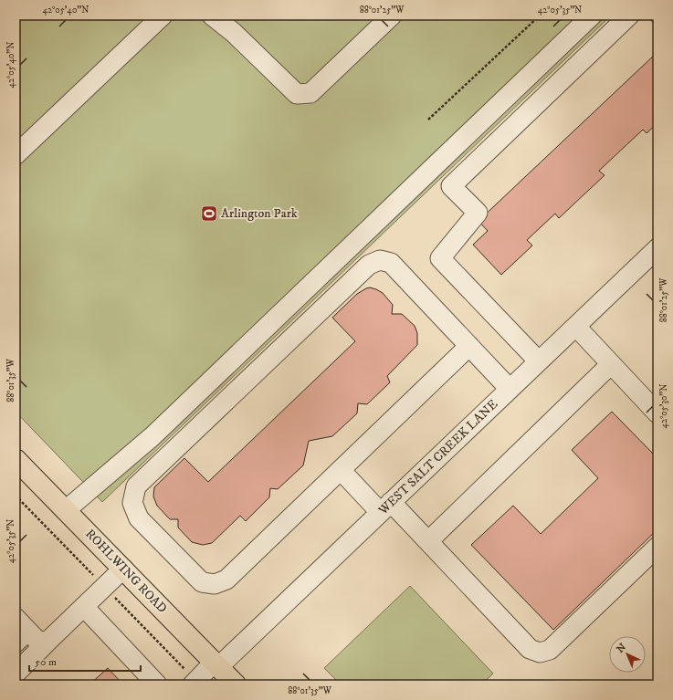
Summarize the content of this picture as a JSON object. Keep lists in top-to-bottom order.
{
  "streets": {
    "main road": ["ROHLWING ROAD"],
    "street": ["WEST SALT CREEK LANE"]
  },
  "crossings": [
    ["WEST SALT CREEK LANE", "ROHLWING ROAD"]
  ],
  "places": {
    "sports": ["Arlington Park"]
  },
  "scale_bar": "50 m",
  "north": "top left",
  "coordinates": [
    "42°05'40\"N",
    "88°01'25\"W",
    "42°05'35\"N",
    "88°01'35\"W",
    "42°05'30\"N"
  ]
}
